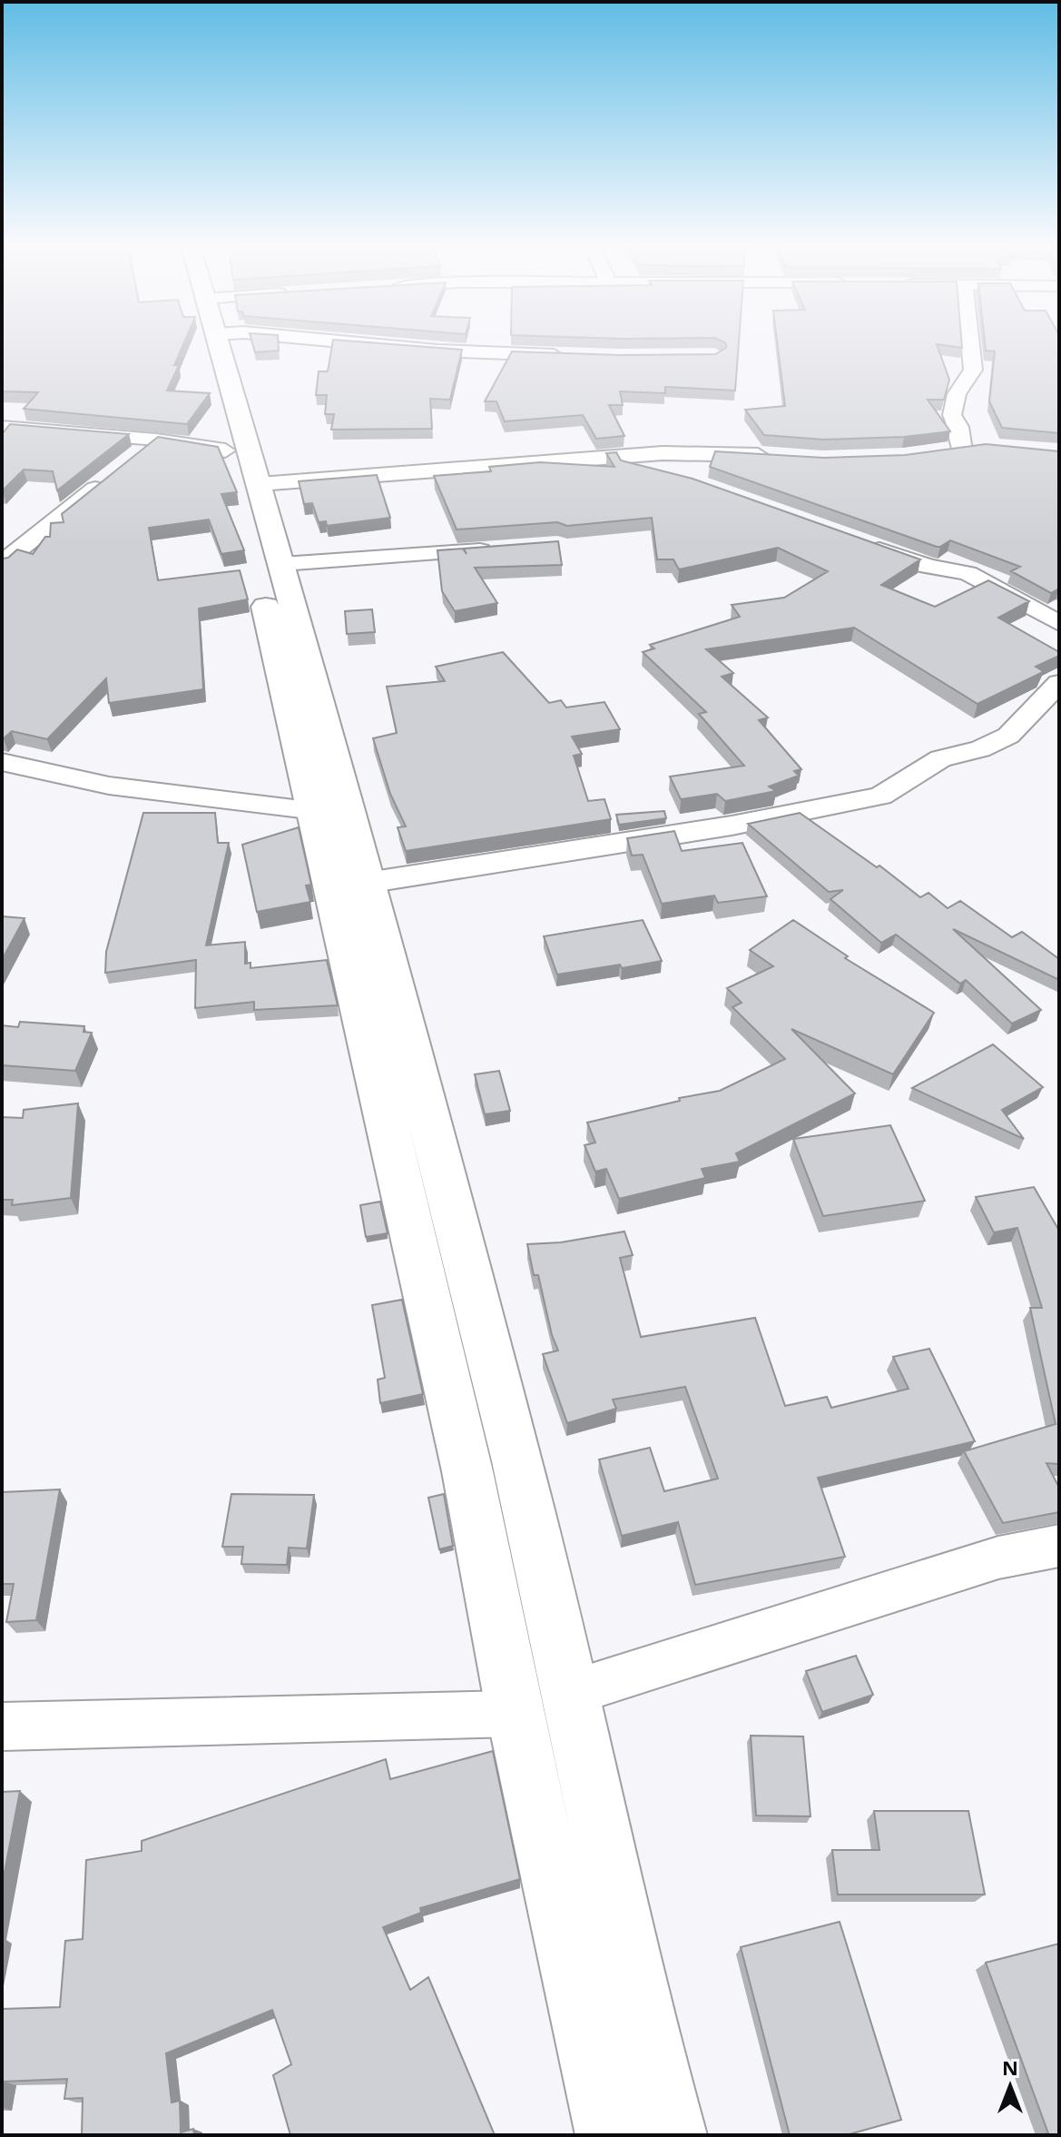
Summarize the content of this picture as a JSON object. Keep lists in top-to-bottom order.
{
  "north": "top"
}
